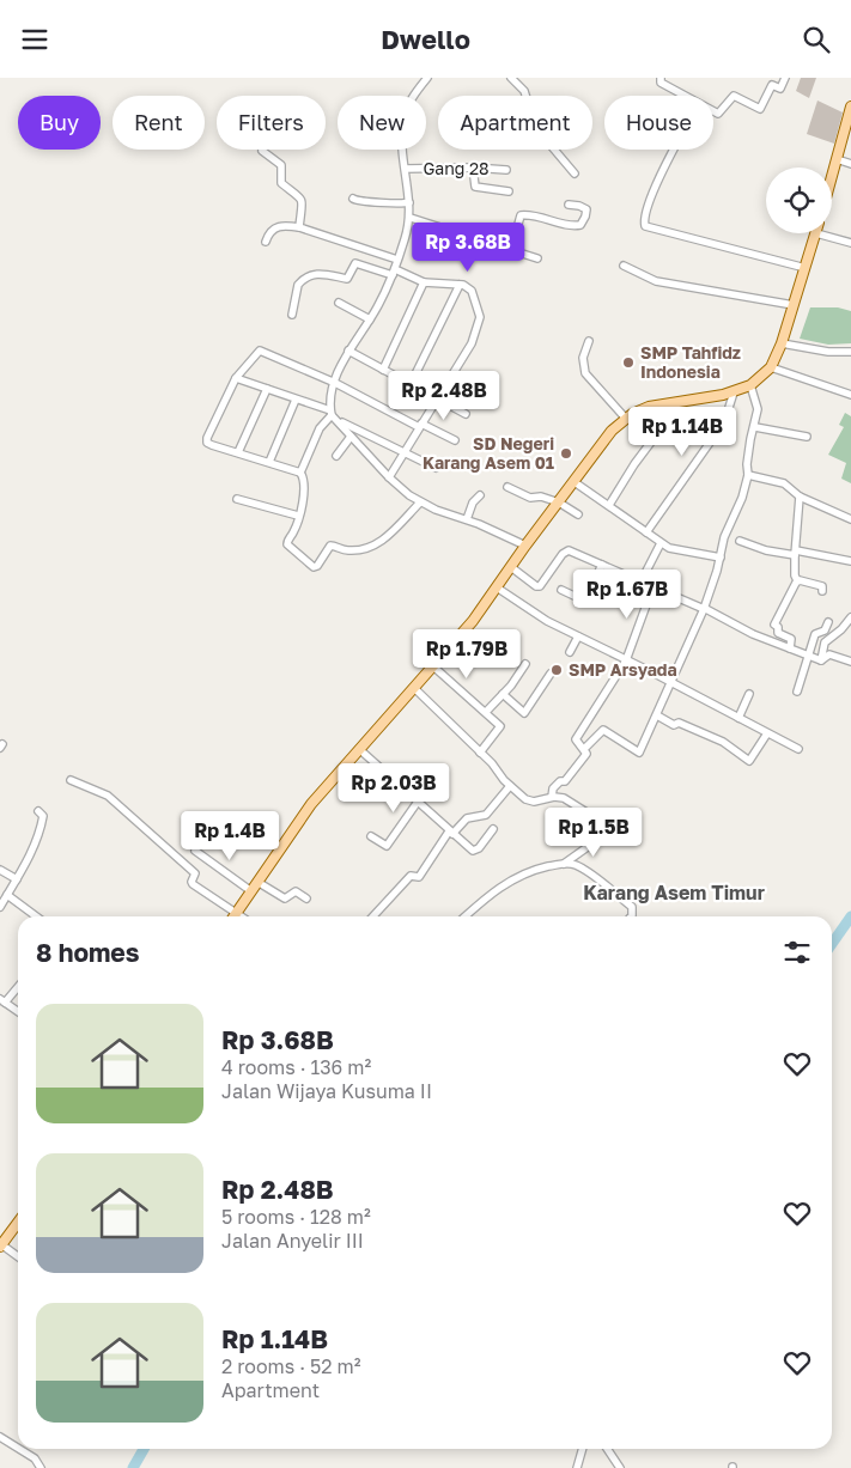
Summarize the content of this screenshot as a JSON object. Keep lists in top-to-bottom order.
{
  "streets": {
    "street": ["Gang 28"]
  },
  "districts": ["Karang Asem Timur"],
  "places": ["SMP Tahfidz Indonesia", "SD Negeri Karang Asem 01", "SMP Arsyada"],
  "page": {
    "header": "Dwello",
    "chip": [
      "Buy",
      "Rent",
      "Filters",
      "New",
      "Apartment",
      "House"
    ],
    "price": [
      "Rp 3.68B",
      "Rp 2.48B",
      "Rp 1.14B",
      "Rp 1.67B",
      "Rp 1.79B",
      "Rp 2.03B",
      "Rp 1.5B",
      "Rp 1.4B"
    ],
    "heading": "8 homes",
    "list": [
      {
        "name": "Rp 3.68B",
        "note": "4 rooms · 136 m² · Jalan Wijaya Kusuma II"
      },
      {
        "name": "Rp 2.48B",
        "note": "5 rooms · 128 m² · Jalan Anyelir III"
      },
      {
        "name": "Rp 1.14B",
        "note": "2 rooms · 52 m² · Apartment"
      }
    ]
  }
}
